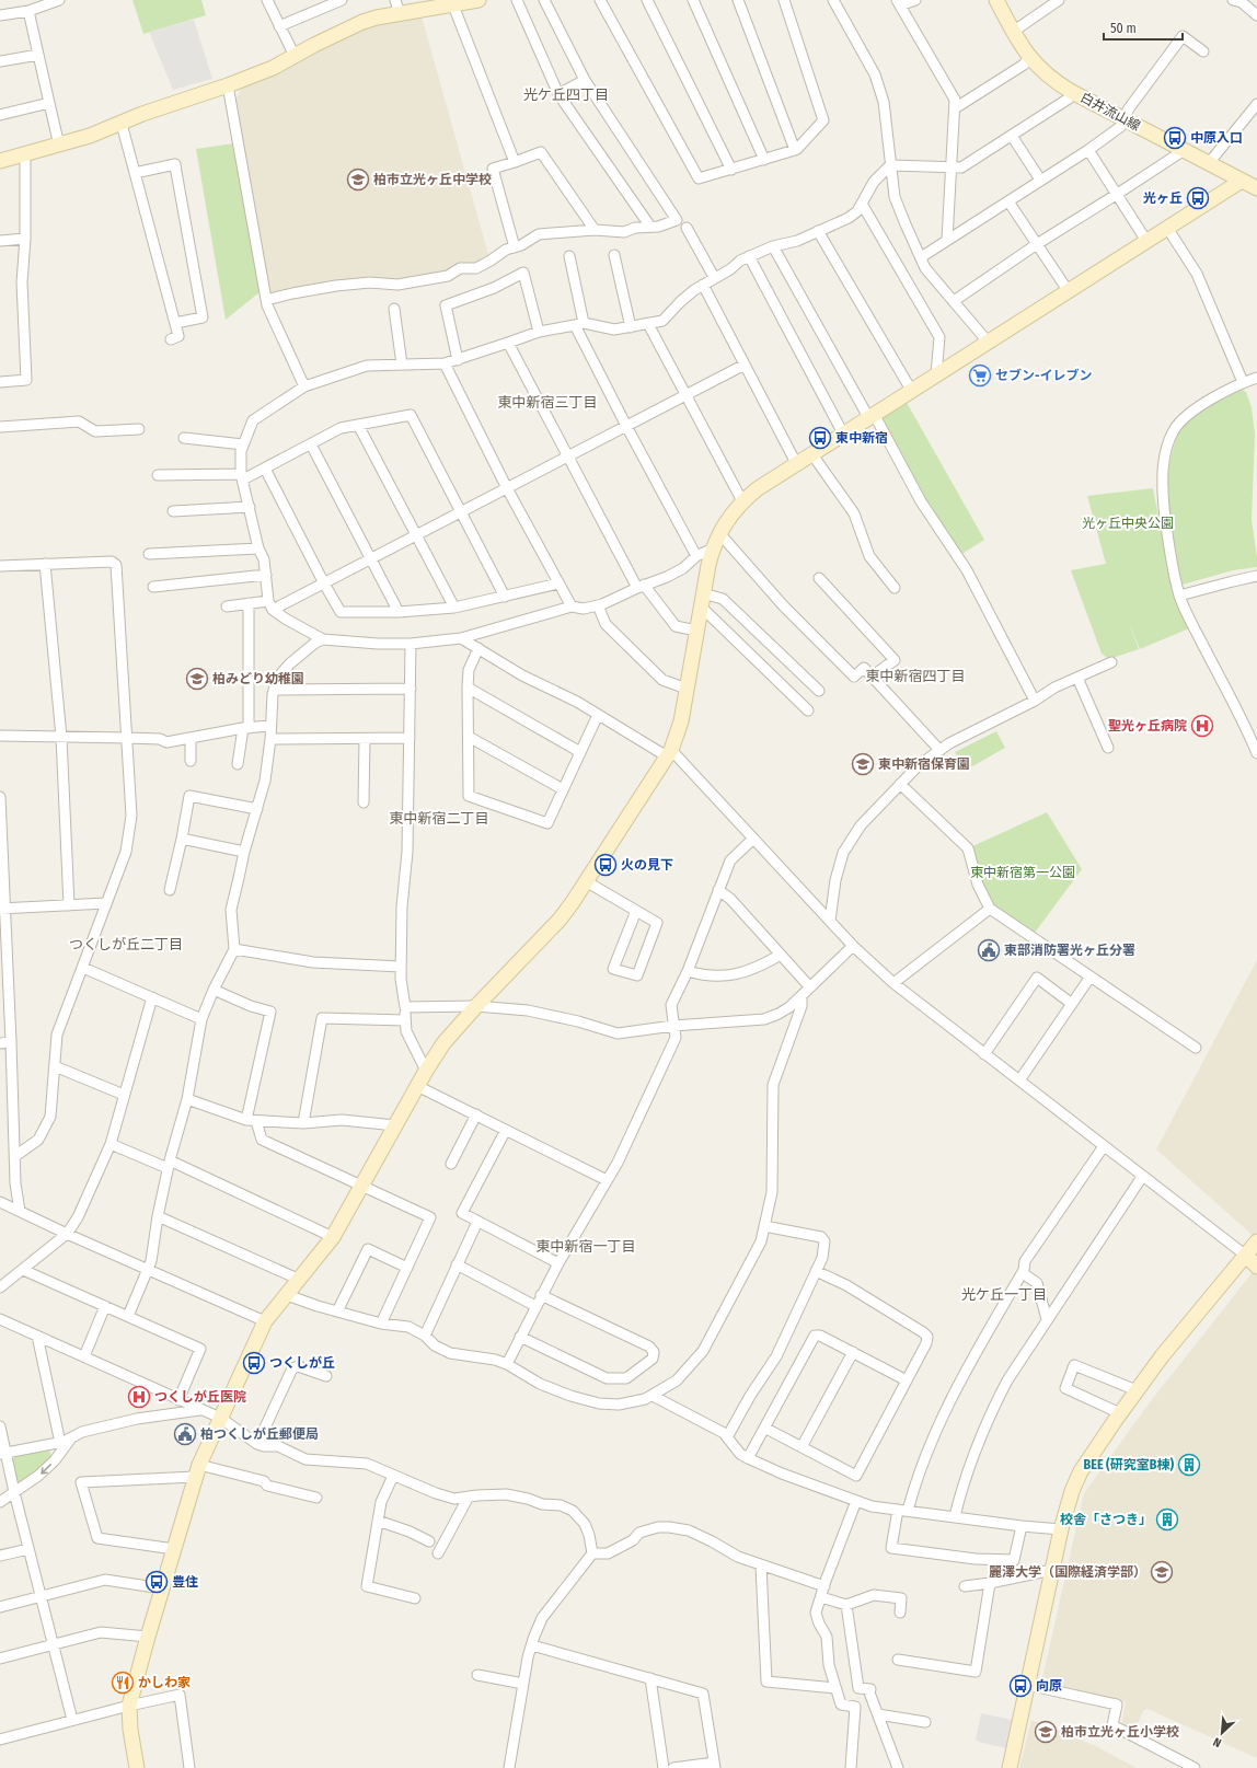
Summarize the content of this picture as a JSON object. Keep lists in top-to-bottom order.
{
  "streets": {
    "street": ["白井流山線"]
  },
  "districts": [
    "光ケ丘四丁目",
    "東中新宿三丁目",
    "東中新宿四丁目",
    "東中新宿二丁目",
    "つくしが丘二丁目",
    "東中新宿一丁目",
    "光ケ丘一丁目"
  ],
  "parks": ["光ヶ丘中央公園", "東中新宿第一公園"],
  "places": {
    "bus stop": [
      "中原入口",
      "光ヶ丘",
      "東中新宿",
      "火の見下",
      "つくしが丘",
      "豊住",
      "向原"
    ],
    "school or university": [
      "柏市立光ヶ丘中学校",
      "柏みどり幼稚園",
      "東中新宿保育園",
      "麗澤大学（国際経済学部）",
      "柏市立光ヶ丘小学校"
    ],
    "supermarket": ["セブン-イレブン"],
    "hospital": ["聖光ヶ丘病院", "つくしが丘医院"],
    "public building": ["東部消防署光ヶ丘分署", "柏つくしが丘郵便局"],
    "building": ["BEE (研究室B棟)", "校舎「さつき」"],
    "restaurant": ["かしわ家"]
  },
  "scale_bar": "50 m",
  "north": "bottom left"
}
